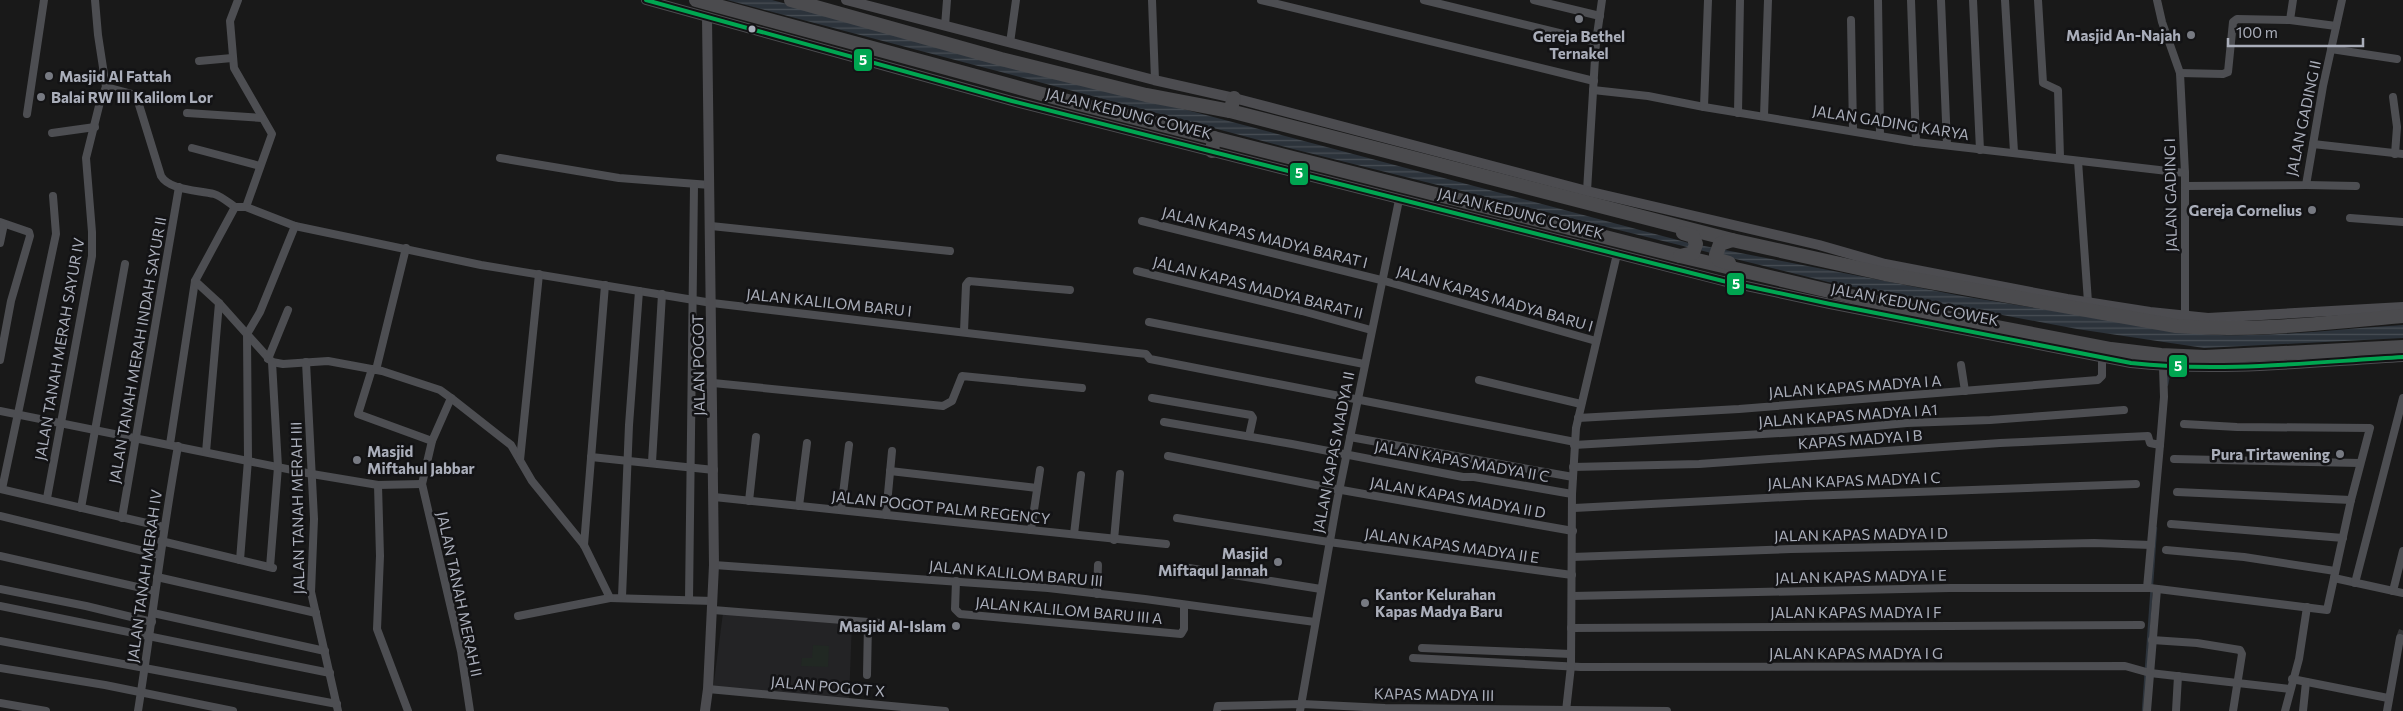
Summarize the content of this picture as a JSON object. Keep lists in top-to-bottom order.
{
  "streets": {
    "highway": ["JALAN KEDUNG COWEK"],
    "main road": ["JALAN POGOT"],
    "street": [
      "JALAN GADING II",
      "JALAN GADING KARYA",
      "JALAN GADING I",
      "JALAN KAPAS MADYA BARAT I",
      "JALAN KAPAS MADYA BARAT II",
      "JALAN KAPAS MADYA BARU I",
      "JALAN KALILOM BARU I",
      "JALAN TANAH MERAH SAYUR IV",
      "JALAN TANAH MERAH INDAH SAYUR II",
      "JALAN KAPAS MADYA I A",
      "JALAN KAPAS MADYA I A1",
      "KAPAS MADYA I B",
      "JALAN KAPAS MADYA II",
      "JALAN KAPAS MADYA II C",
      "JALAN KAPAS MADYA I C",
      "JALAN KAPAS MADYA II D",
      "JALAN POGOT PALM REGENCY",
      "JALAN TANAH MERAH III",
      "JALAN KAPAS MADYA I D",
      "JALAN KAPAS MADYA II E",
      "JALAN KALILOM BARU III",
      "JALAN TANAH MERAH IV",
      "JALAN KAPAS MADYA I E",
      "JALAN TANAH MERAH II",
      "JALAN KALILOM BARU III A",
      "JALAN KAPAS MADYA I F",
      "JALAN KAPAS MADYA I G",
      "JALAN POGOT X",
      "KAPAS MADYA III"
    ]
  },
  "crossings": [
    ["JALAN KEDUNG COWEK", "JALAN GADING I"],
    ["JALAN KEDUNG COWEK", "JALAN POGOT"],
    ["JALAN KEDUNG COWEK", "JALAN KAPAS MADYA I A"],
    ["JALAN KEDUNG COWEK", "JALAN KAPAS MADYA II"],
    ["JALAN GADING II", "JALAN GADING I"],
    ["JALAN GADING KARYA", "JALAN GADING I"],
    ["JALAN KAPAS MADYA BARAT I", "JALAN KAPAS MADYA BARU I"],
    ["JALAN KAPAS MADYA BARAT I", "JALAN KAPAS MADYA II"],
    ["JALAN KAPAS MADYA BARAT II", "JALAN KAPAS MADYA II"],
    ["JALAN KAPAS MADYA BARU I", "JALAN KAPAS MADYA I A"],
    ["JALAN KAPAS MADYA BARU I", "JALAN KAPAS MADYA I A1"],
    ["JALAN KAPAS MADYA BARU I", "KAPAS MADYA I B"],
    ["JALAN KAPAS MADYA BARU I", "JALAN KAPAS MADYA II"],
    ["JALAN KAPAS MADYA BARU I", "JALAN KAPAS MADYA II C"],
    ["JALAN KAPAS MADYA BARU I", "JALAN KAPAS MADYA I C"],
    ["JALAN KAPAS MADYA BARU I", "JALAN KAPAS MADYA II D"],
    ["JALAN KAPAS MADYA BARU I", "JALAN KAPAS MADYA I D"],
    ["JALAN KAPAS MADYA BARU I", "JALAN KAPAS MADYA II E"],
    ["JALAN KAPAS MADYA BARU I", "JALAN KAPAS MADYA I E"],
    ["JALAN KAPAS MADYA BARU I", "JALAN KAPAS MADYA I F"],
    ["JALAN KAPAS MADYA BARU I", "JALAN KAPAS MADYA I G"],
    ["JALAN KAPAS MADYA BARU I", "KAPAS MADYA III"],
    ["JALAN KALILOM BARU I", "JALAN POGOT"],
    ["JALAN KALILOM BARU I", "JALAN KAPAS MADYA I A1"],
    ["JALAN KALILOM BARU I", "JALAN KAPAS MADYA II"],
    ["JALAN POGOT", "JALAN POGOT PALM REGENCY"],
    ["JALAN POGOT", "JALAN KALILOM BARU III"],
    ["JALAN POGOT", "JALAN POGOT X"],
    ["JALAN KAPAS MADYA I A1", "JALAN KAPAS MADYA II"],
    ["JALAN KAPAS MADYA II", "JALAN KAPAS MADYA II C"],
    ["JALAN KAPAS MADYA II", "JALAN KAPAS MADYA II D"],
    ["JALAN KAPAS MADYA II", "JALAN KAPAS MADYA II E"],
    ["JALAN KAPAS MADYA II", "JALAN KALILOM BARU III"],
    ["JALAN KAPAS MADYA II", "KAPAS MADYA III"],
    ["JALAN KALILOM BARU III", "JALAN KALILOM BARU III A"]
  ],
  "places": [
    "Gereja Bethel Ternakel",
    "Masjid An-Najah",
    "Masjid Al Fattah",
    "Balai RW III Kalilom Lor",
    "Gereja Cornelius",
    "Pura Tirtawening",
    "Masjid Miftahul Jabbar",
    "Masjid Miftaqul Jannah",
    "Kantor Kelurahan Kapas Madya Baru",
    "Masjid Al-Islam"
  ],
  "lines": ["transit line 5"],
  "scale_bar": "100 m"
}
